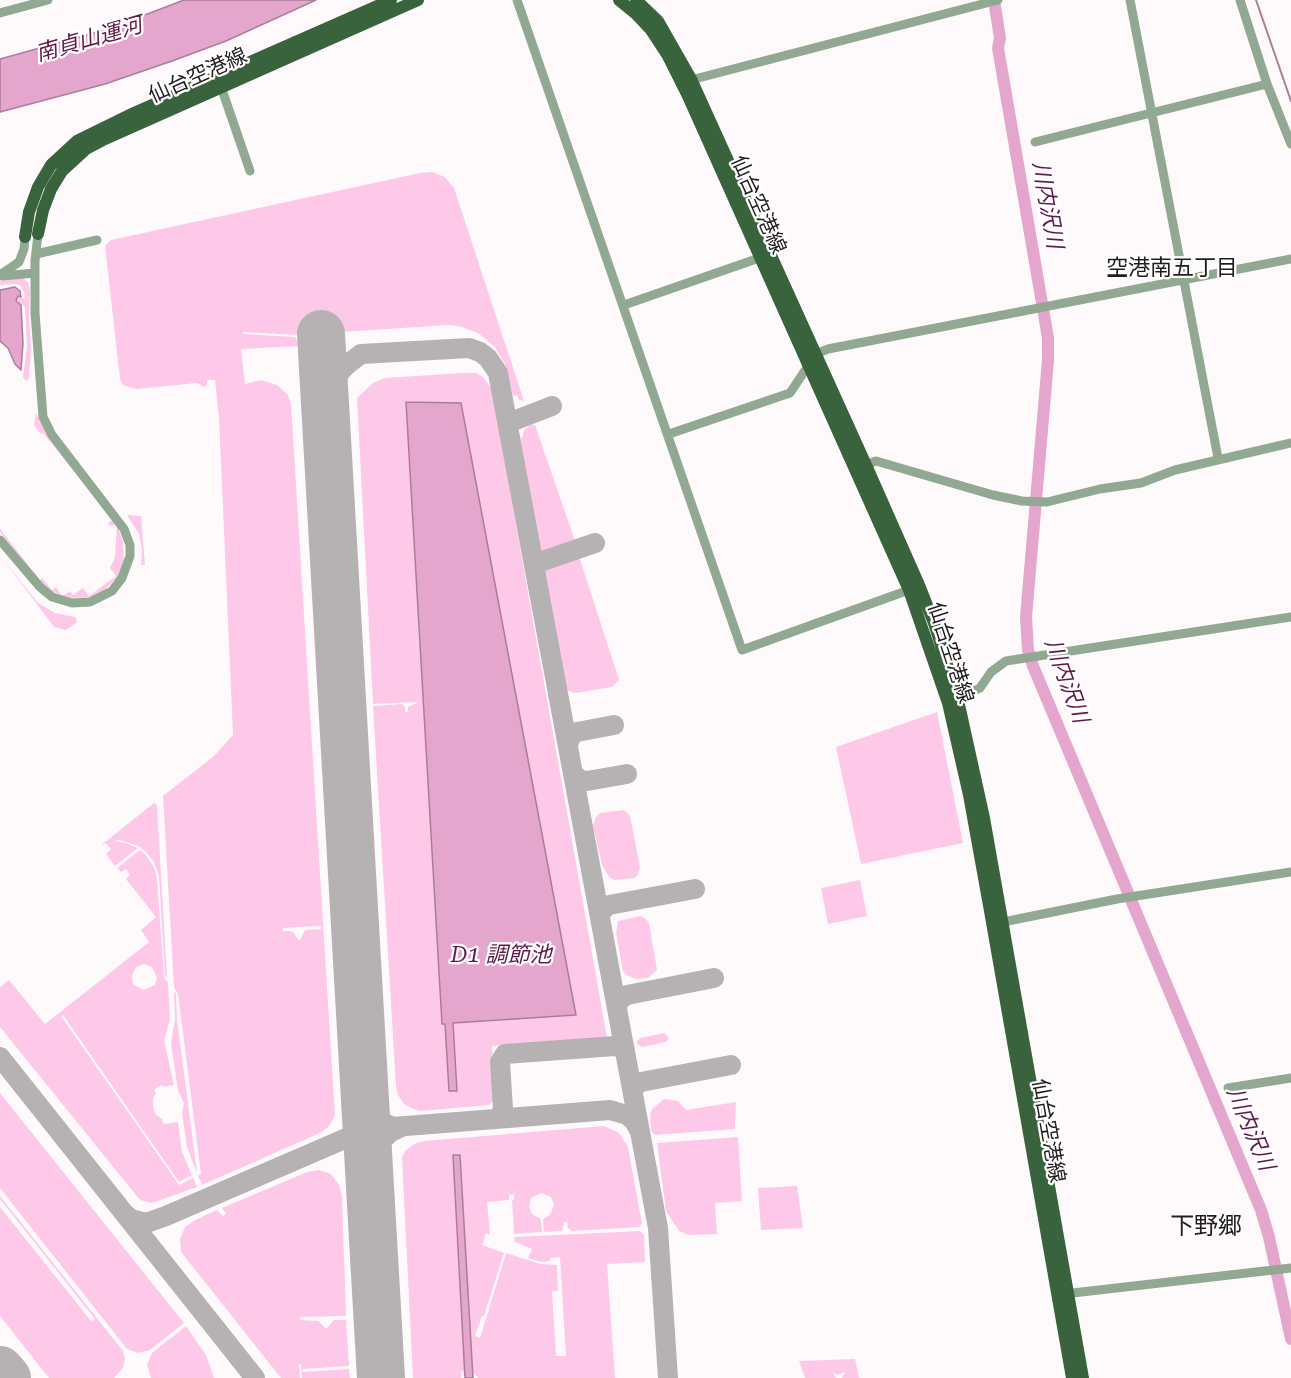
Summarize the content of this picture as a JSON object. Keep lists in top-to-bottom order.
{
  "streets": {
    "main road": ["仙台空港線"]
  },
  "districts": ["空港南五丁目", "下野郷"],
  "water": ["南貞山運河", "川内沢川", "D1 調節池"]
}
